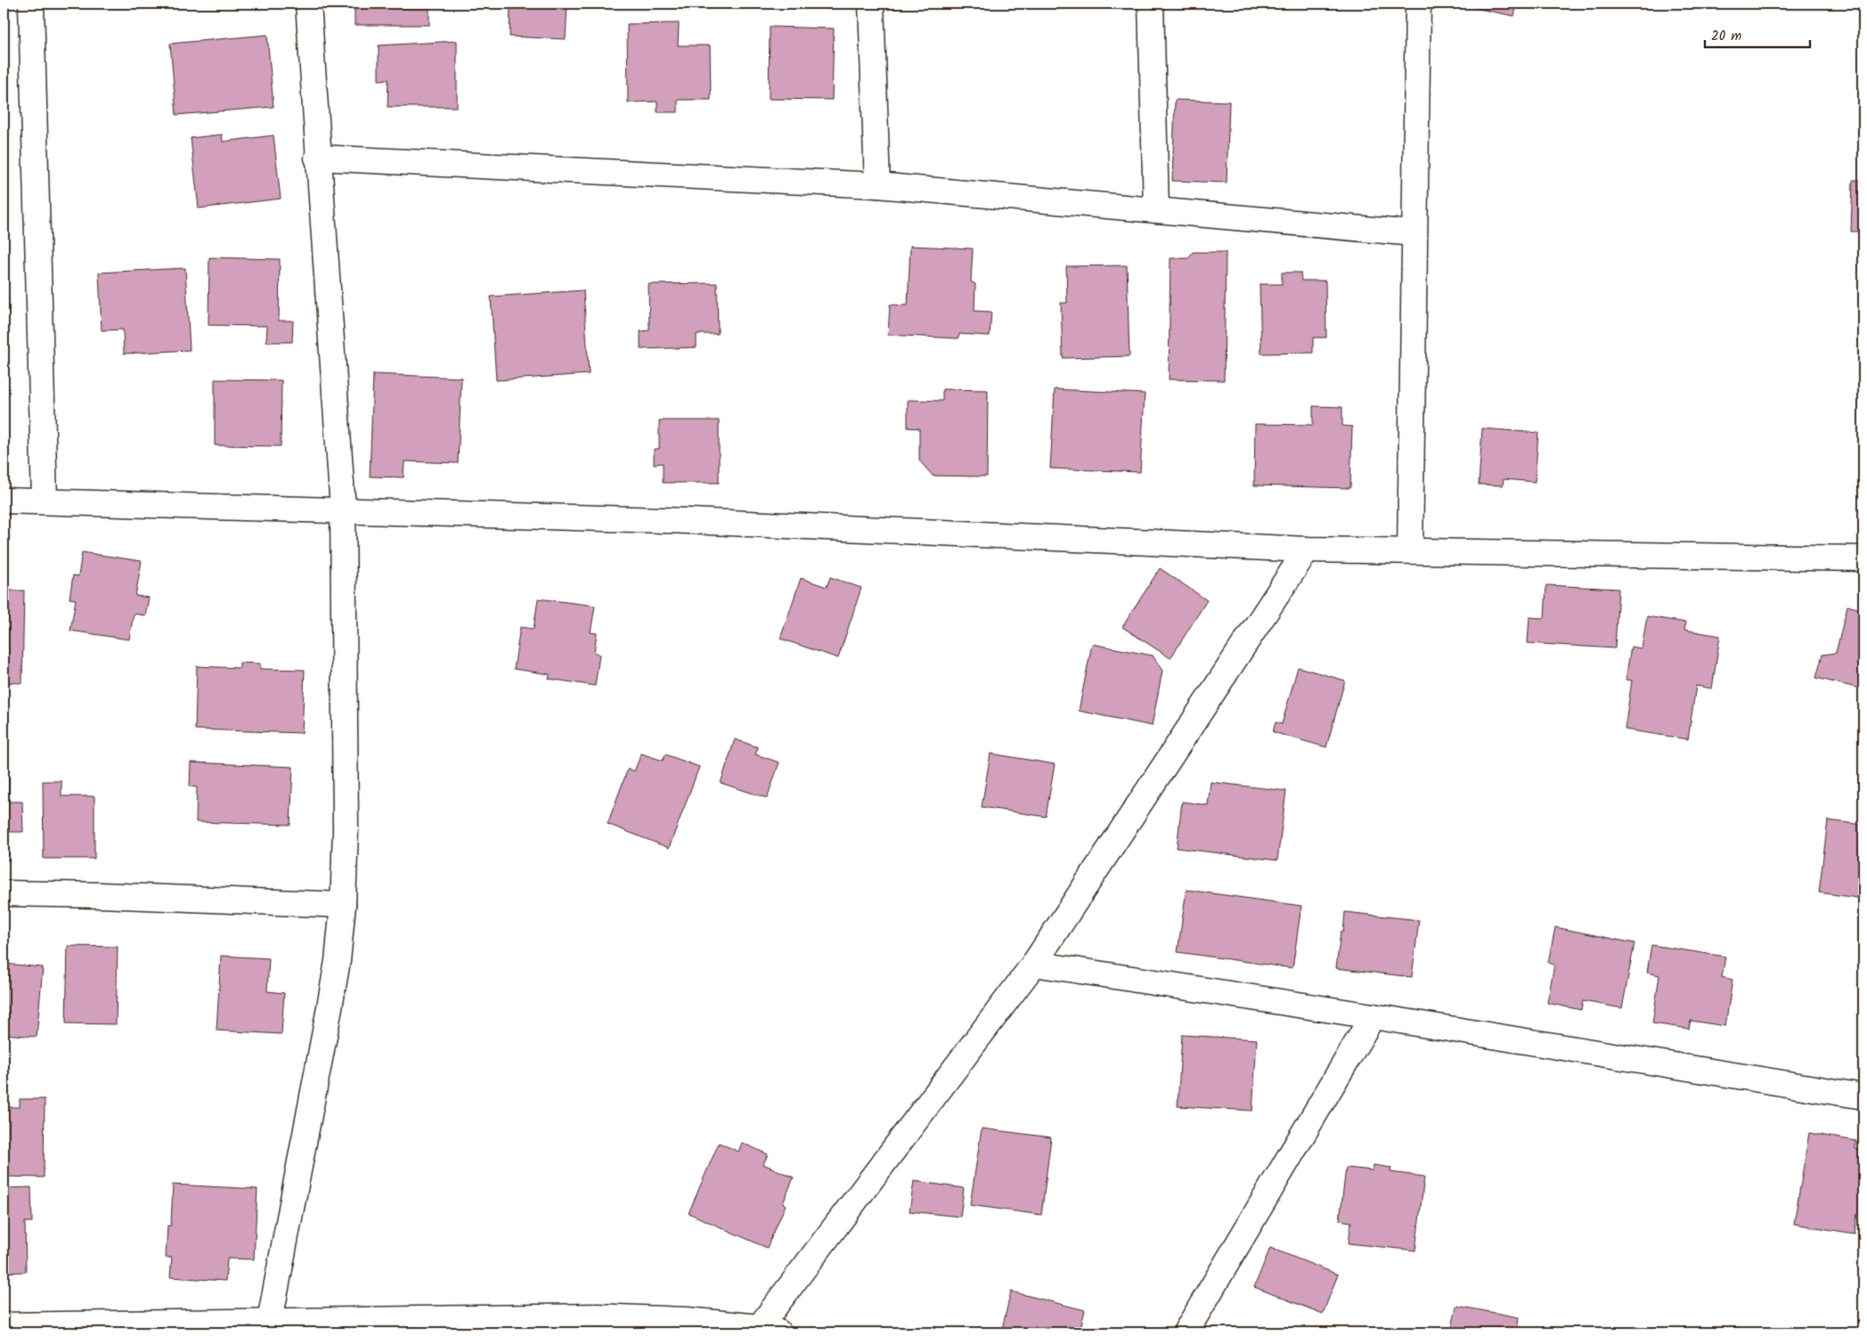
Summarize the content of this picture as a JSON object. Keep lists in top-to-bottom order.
{
  "scale_bar": "20 m"
}
